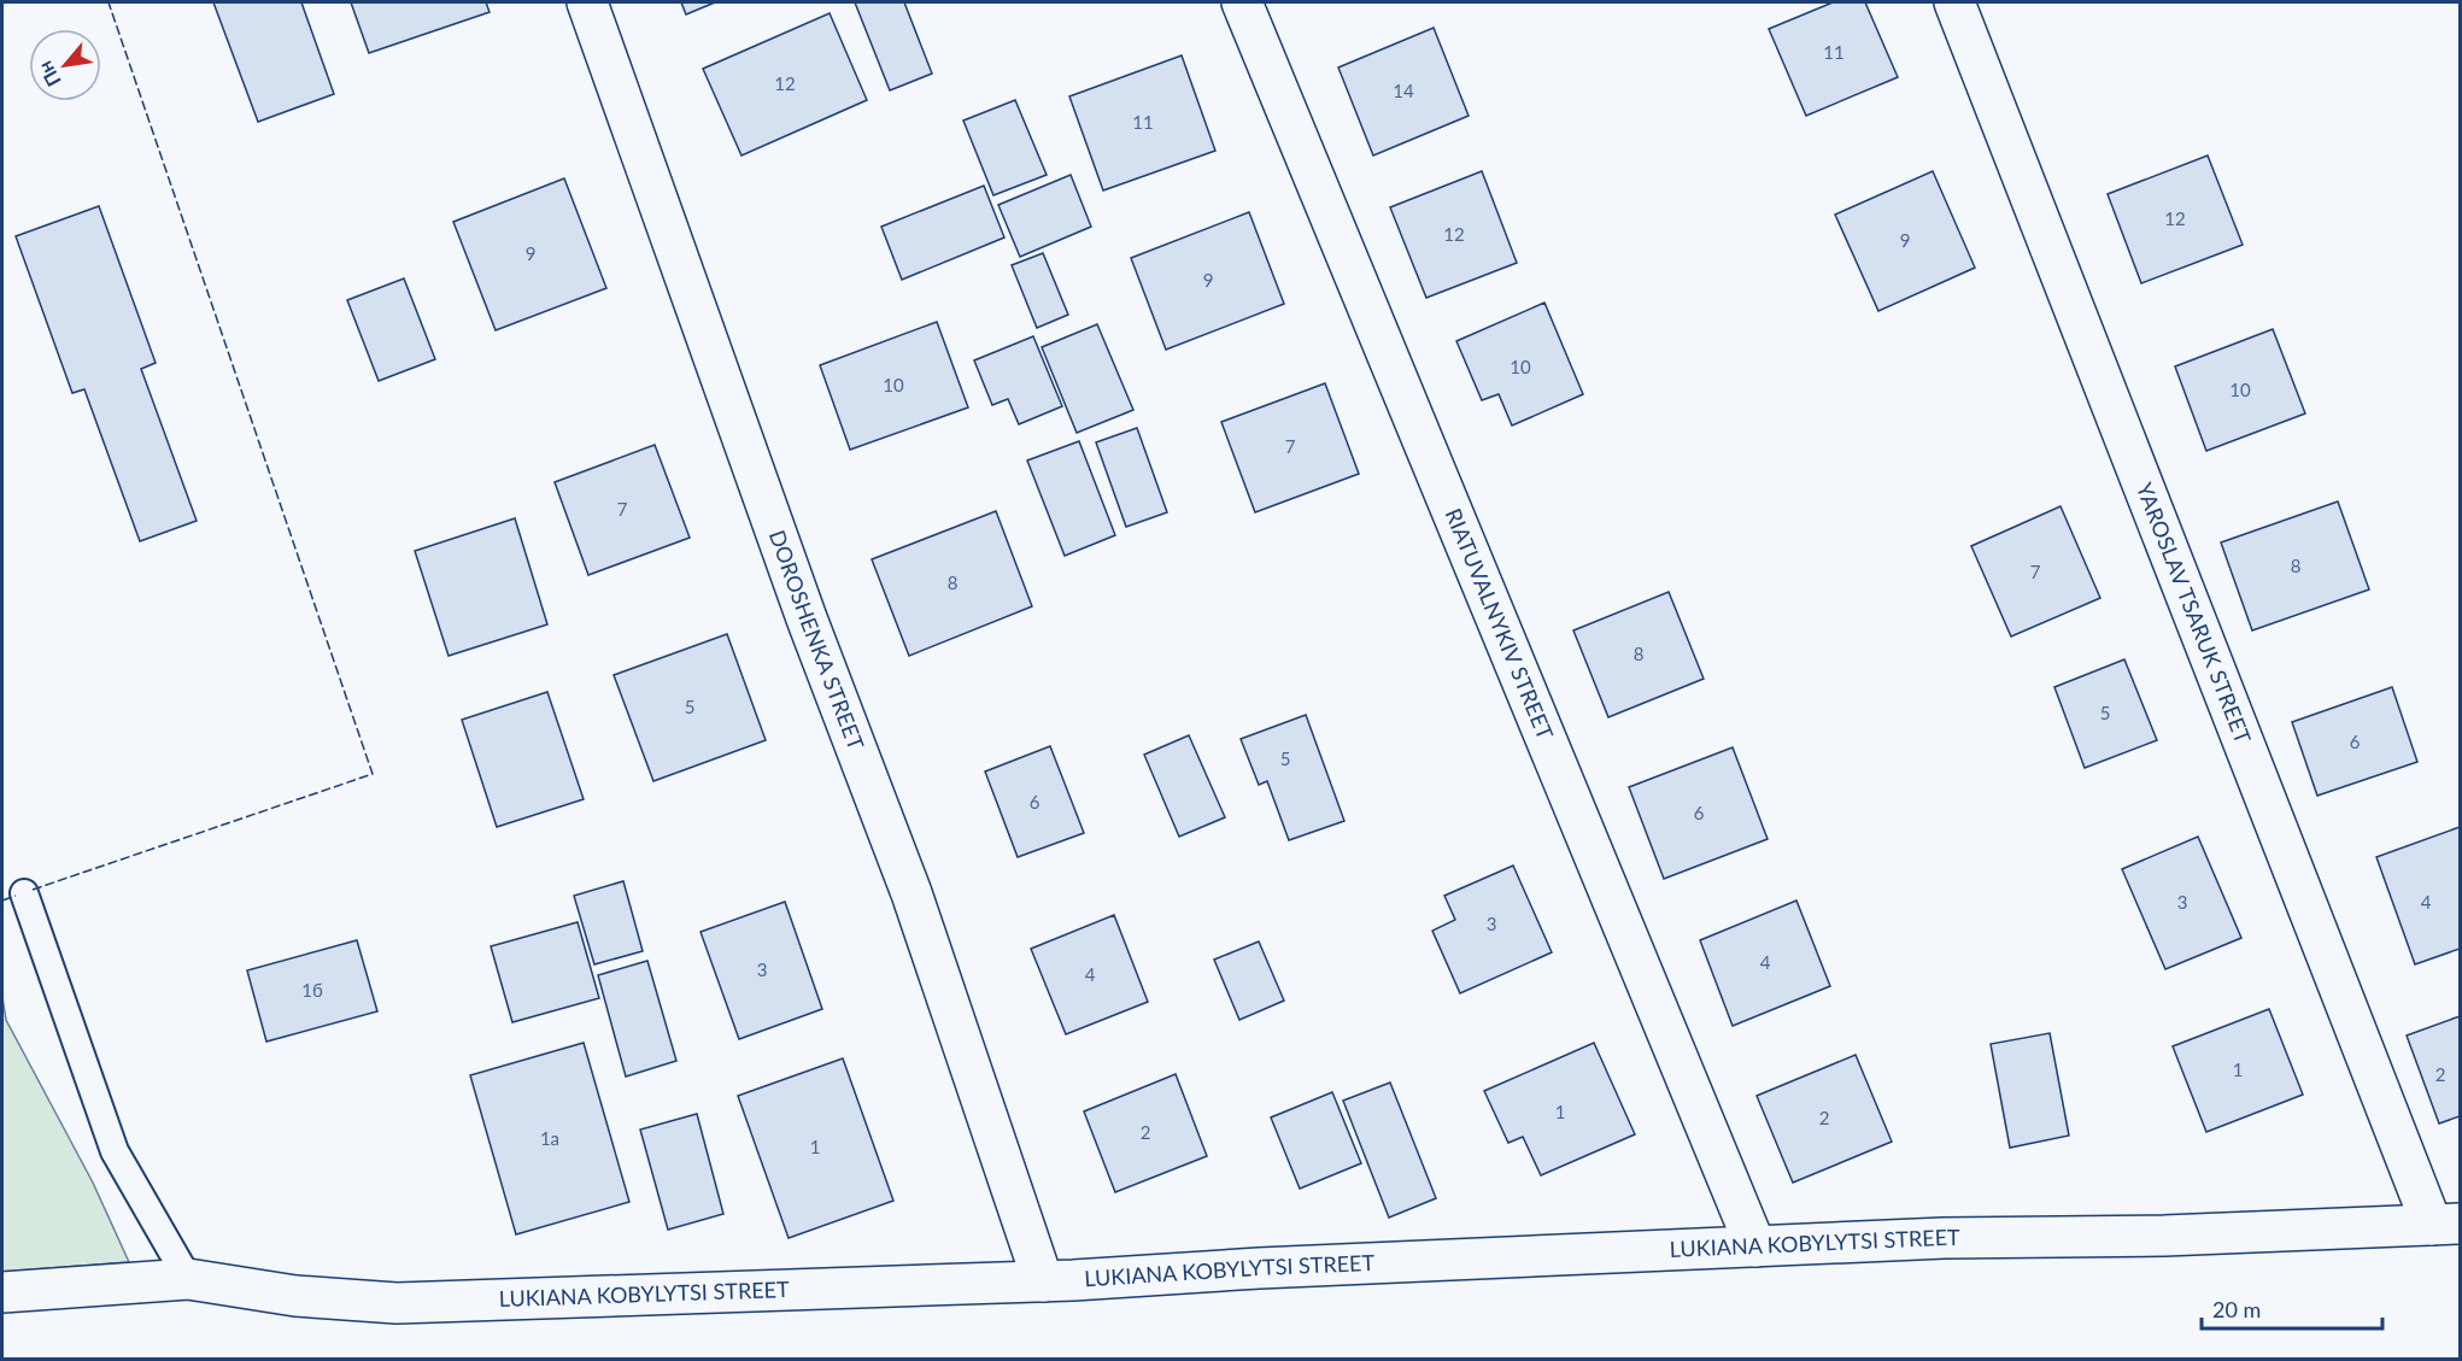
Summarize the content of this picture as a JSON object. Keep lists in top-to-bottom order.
{
  "streets": {
    "street": [
      "YAROSLAV TSARUK STREET",
      "RIATUVALNYKIV STREET",
      "DOROSHENKA STREET",
      "LUKIANA KOBYLYTSI STREET"
    ]
  },
  "crossings": [
    ["YAROSLAV TSARUK STREET", "LUKIANA KOBYLYTSI STREET"],
    ["RIATUVALNYKIV STREET", "LUKIANA KOBYLYTSI STREET"],
    ["DOROSHENKA STREET", "LUKIANA KOBYLYTSI STREET"]
  ],
  "house_numbers": [
    "11",
    "12",
    "14",
    "11",
    "12",
    "12",
    "9",
    "9",
    "9",
    "10",
    "10",
    "10",
    "7",
    "7",
    "8",
    "7",
    "8",
    "8",
    "5",
    "5",
    "6",
    "5",
    "6",
    "6",
    "3",
    "4",
    "3",
    "4",
    "3",
    "4",
    "1б",
    "1",
    "2",
    "1",
    "2",
    "2",
    "1а",
    "1"
  ],
  "scale_bar": "20 m",
  "north": "bottom left"
}
